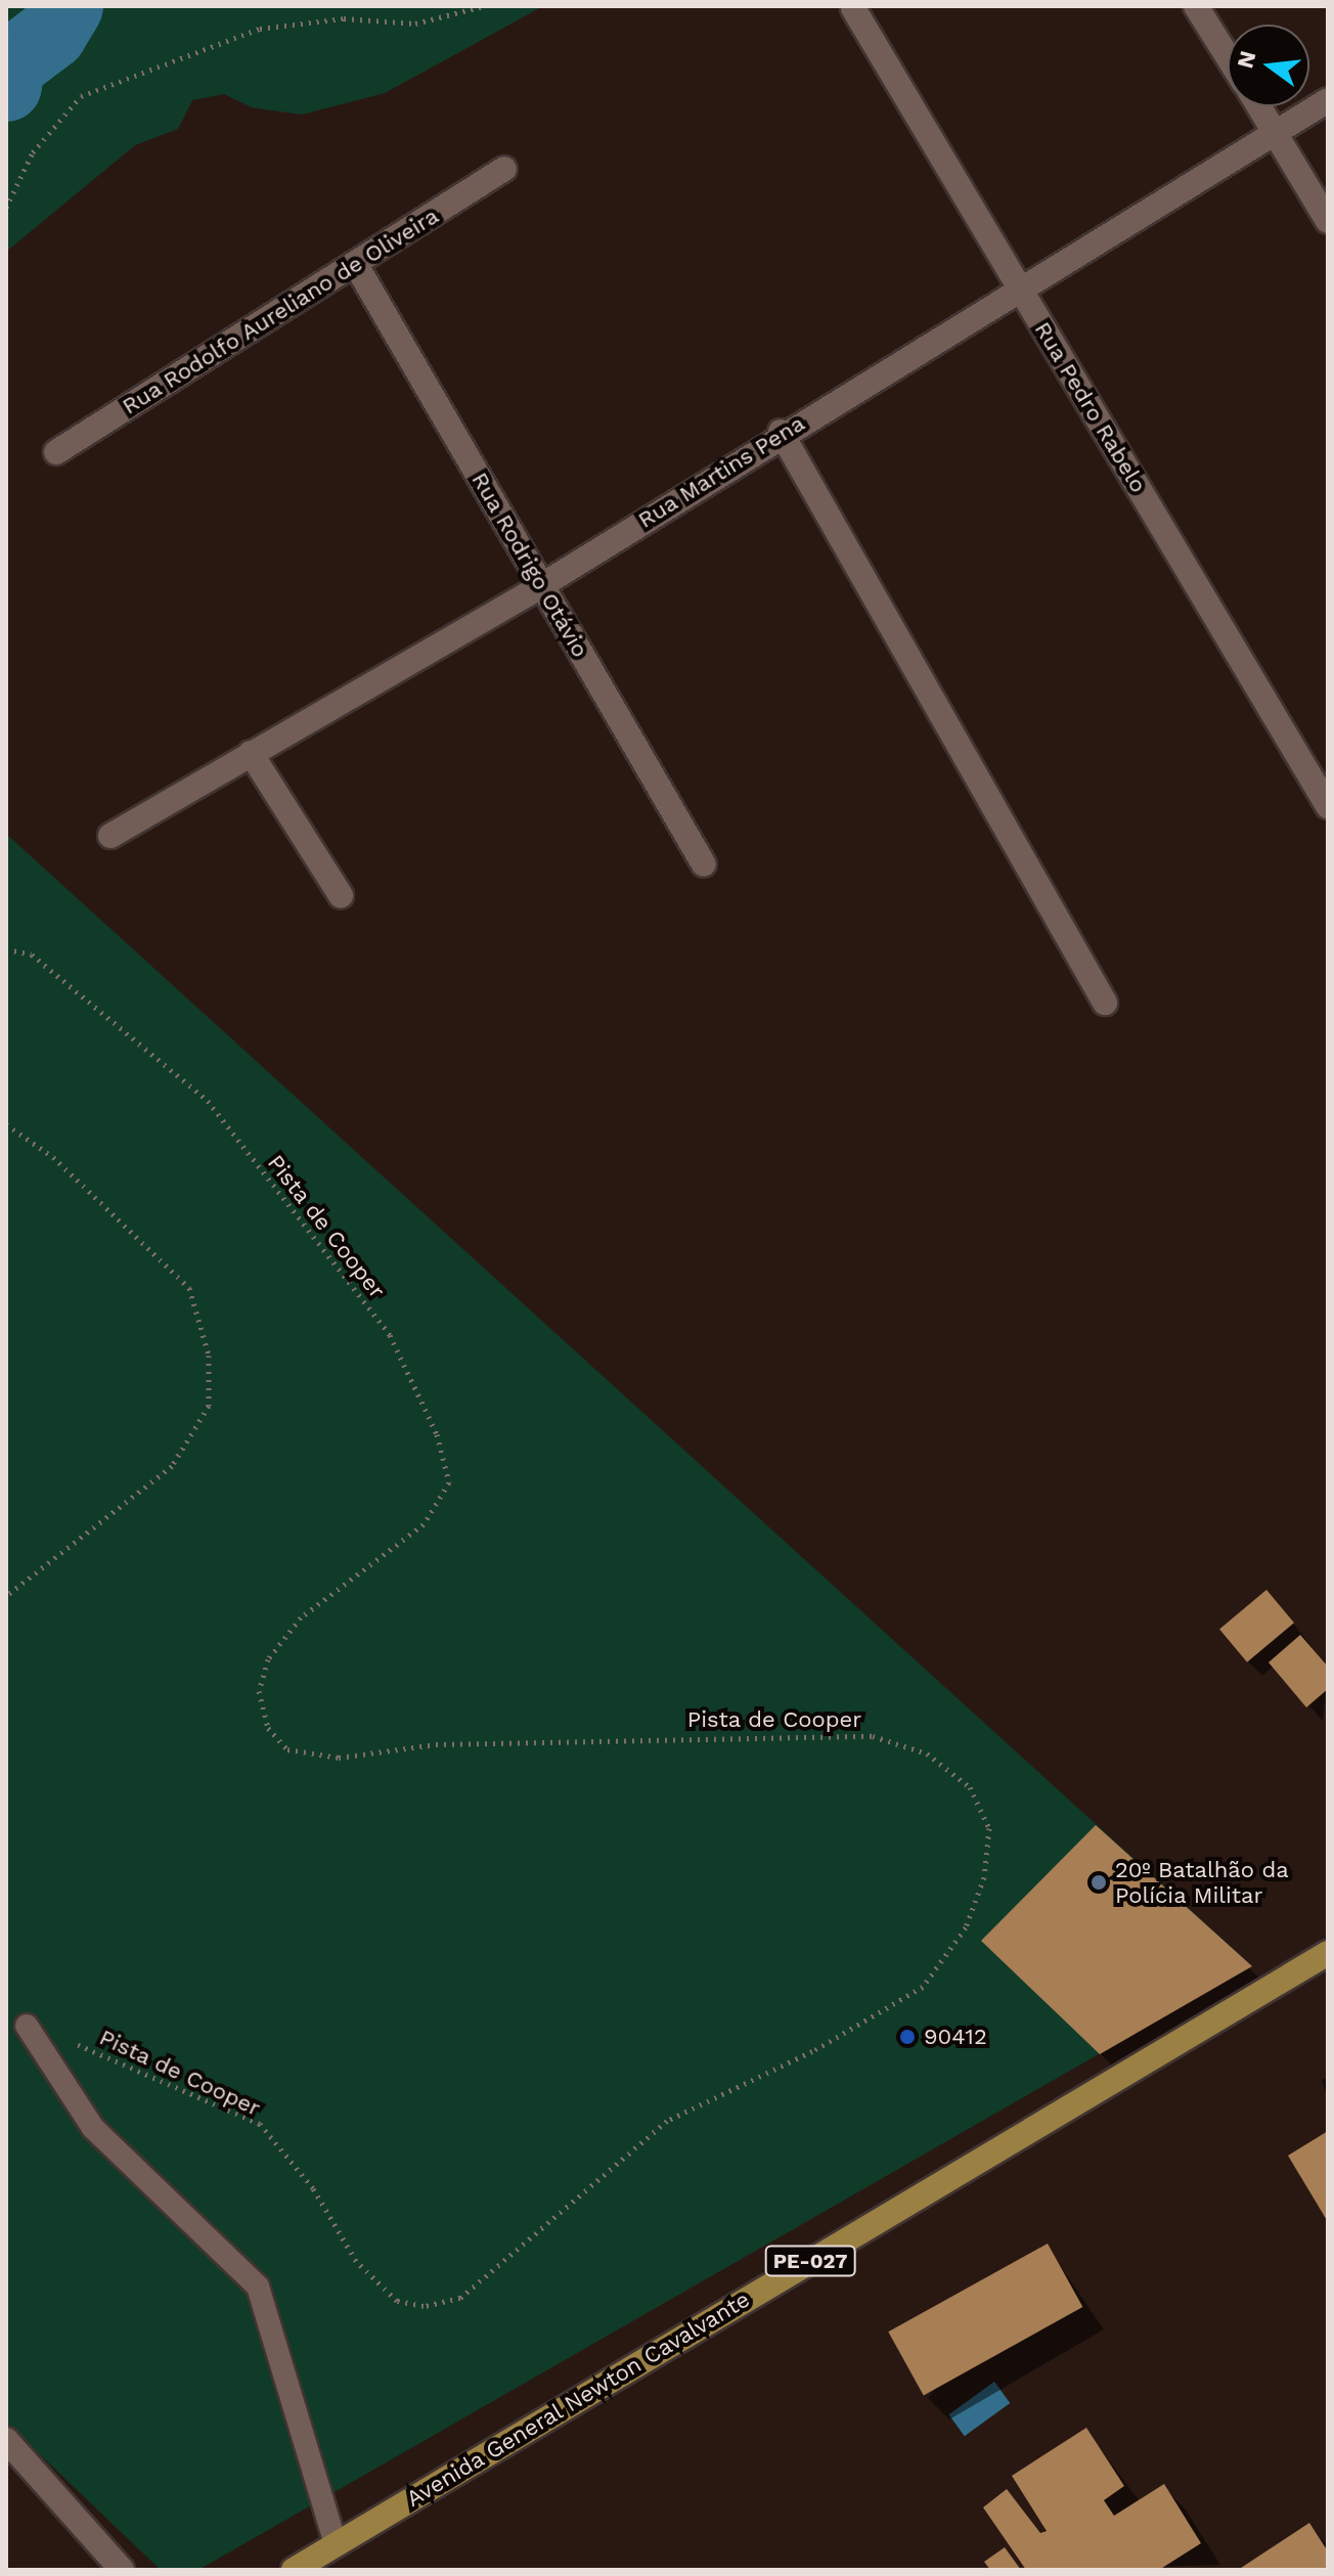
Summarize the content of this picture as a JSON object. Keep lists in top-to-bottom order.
{
  "streets": {
    "main road": ["PE-027", "Avenida General Newton Cavalvante"],
    "street": [
      "Rua Rodolfo Aureliano de Oliveira",
      "Rua Pedro Rabelo",
      "Rua Martins Pena",
      "Rua Rodrigo Otávio"
    ],
    "path": ["Pista de Cooper"]
  },
  "crossings": [
    ["Rua Rodolfo Aureliano de Oliveira", "Rua Rodrigo Otávio"],
    ["Rua Pedro Rabelo", "Rua Martins Pena"],
    ["Rua Martins Pena", "Rua Rodrigo Otávio"]
  ],
  "places": ["20º Batalhão da Polícia Militar", "90412"],
  "north": "left"
}
